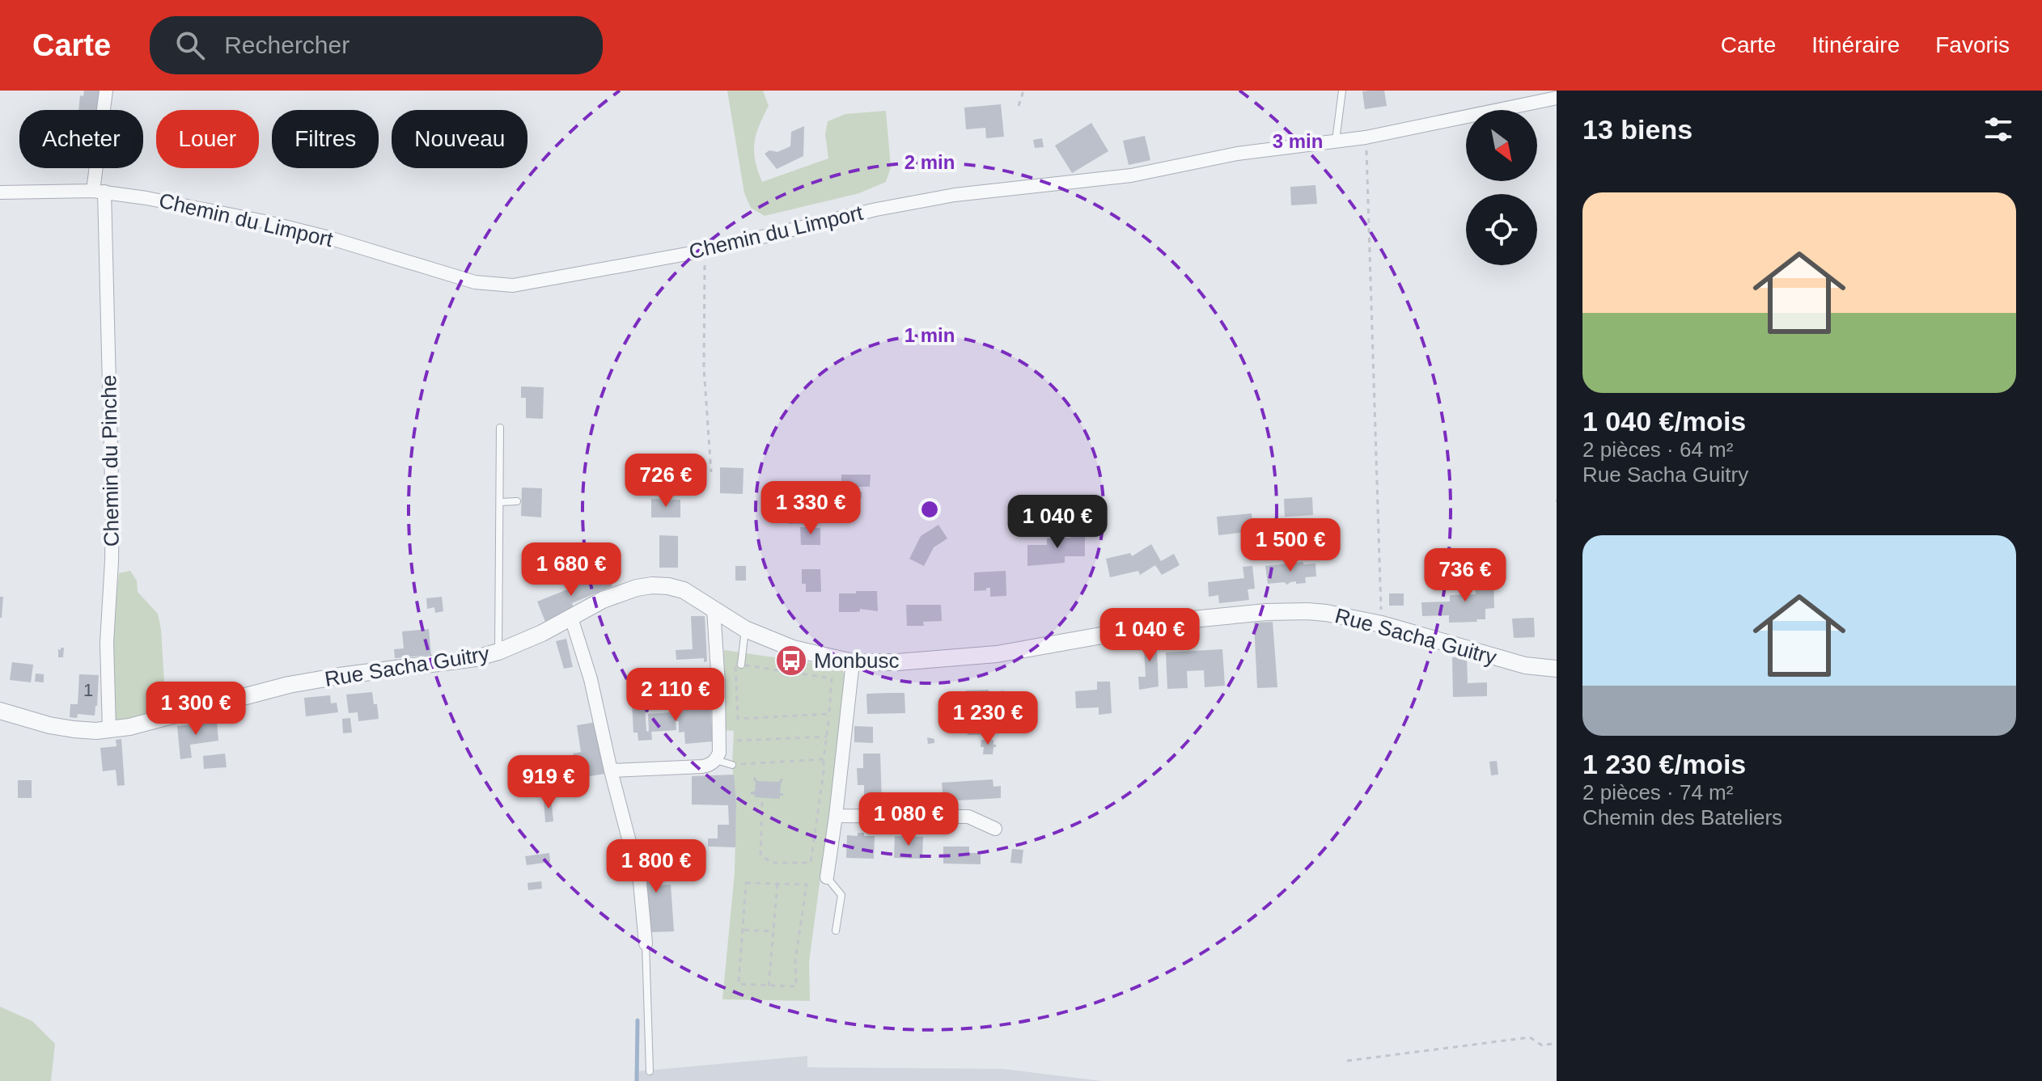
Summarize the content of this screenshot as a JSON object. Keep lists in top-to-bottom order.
{
  "streets": {
    "street": ["Chemin du Limport", "Chemin du Pinche", "Rue Sacha Guitry"]
  },
  "crossings": [
    ["Chemin du Limport", "Chemin du Pinche"],
    ["Chemin du Pinche", "Rue Sacha Guitry"]
  ],
  "places": {
    "bus stop": ["Monbusc"]
  },
  "house_numbers": ["1"],
  "north": "bottom right",
  "page": {
    "header": "Carte",
    "search": "Rechercher",
    "nav": ["Carte", "Itinéraire", "Favoris"],
    "heading": "13 biens",
    "chip": [
      "Acheter",
      "Louer",
      "Filtres",
      "Nouveau"
    ],
    "list": [
      {
        "name": "1 040 €/mois",
        "note": "2 pièces · 64 m² · Rue Sacha Guitry"
      },
      {
        "name": "1 230 €/mois",
        "note": "2 pièces · 74 m² · Chemin des Bateliers"
      }
    ],
    "price": [
      "726 €",
      "1 330 €",
      "1 040 €",
      "1 500 €",
      "1 680 €",
      "736 €",
      "1 040 €",
      "2 110 €",
      "1 300 €",
      "1 230 €",
      "919 €",
      "1 080 €",
      "1 800 €"
    ]
  },
  "rings": ["3 min", "2 min", "1 min"]
}
